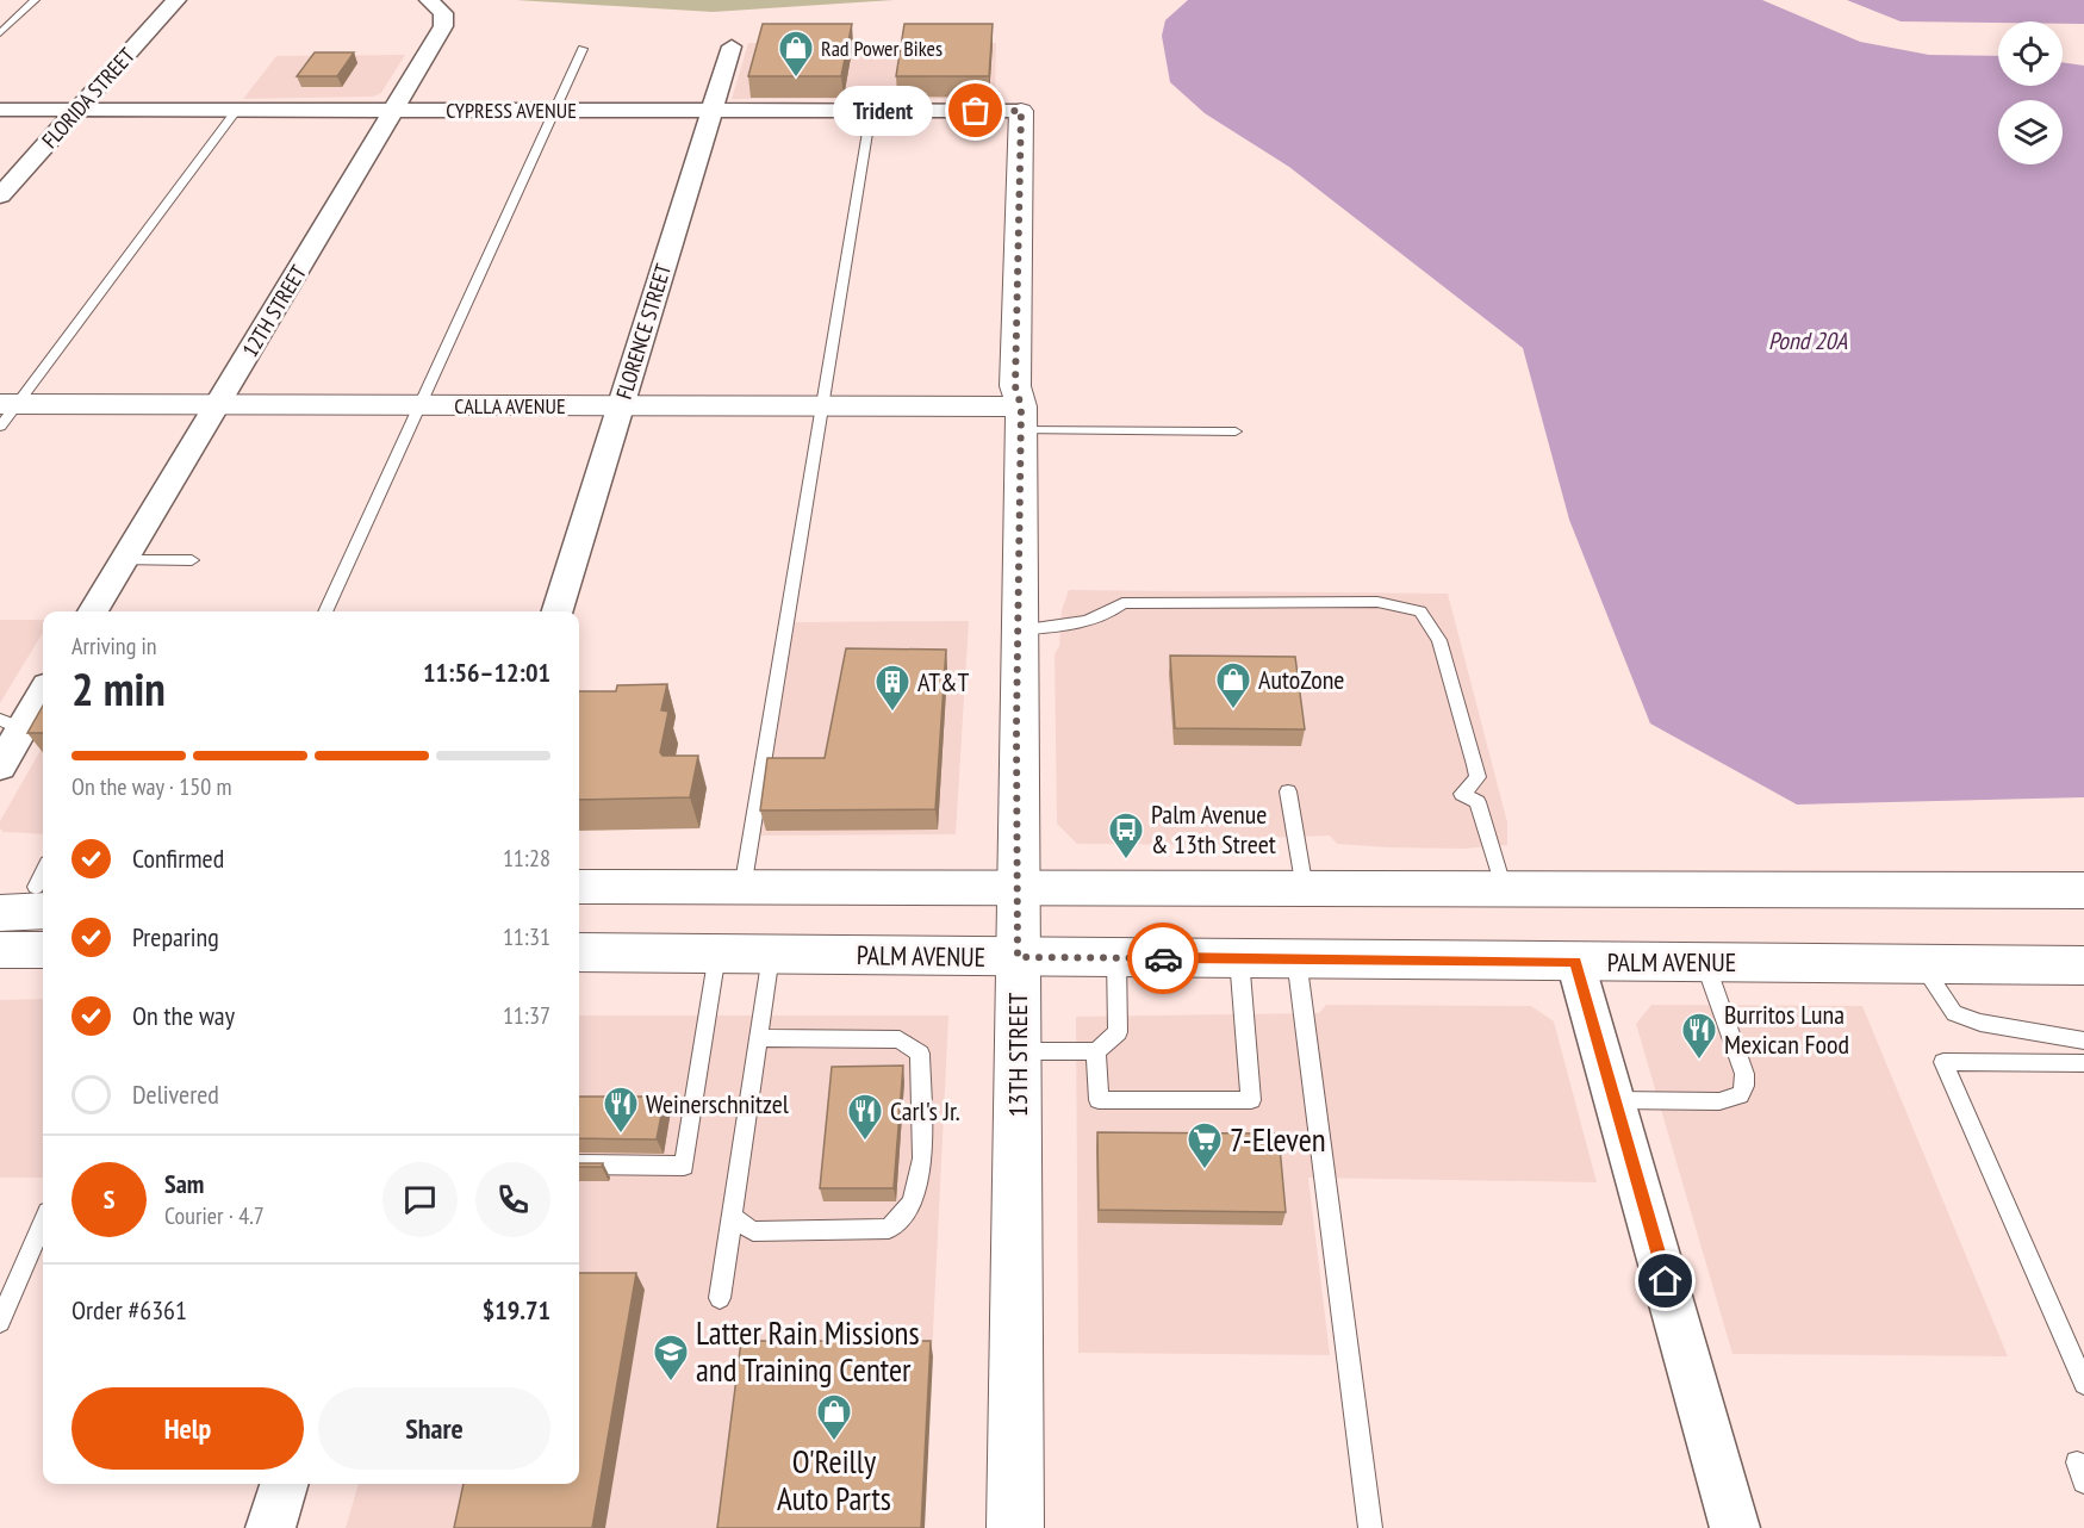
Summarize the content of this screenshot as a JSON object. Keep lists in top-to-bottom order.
{
  "streets": {
    "main road": ["CALLA AVENUE", "PALM AVENUE", "13TH STREET"],
    "street": [
      "FLORIDA STREET",
      "CYPRESS AVENUE",
      "12TH STREET",
      "FLORENCE STREET"
    ]
  },
  "crossings": [
    ["FLORIDA STREET", "CYPRESS AVENUE"],
    ["CYPRESS AVENUE", "12TH STREET"],
    ["CYPRESS AVENUE", "FLORENCE STREET"],
    ["CYPRESS AVENUE", "13TH STREET"],
    ["12TH STREET", "CALLA AVENUE"],
    ["FLORENCE STREET", "CALLA AVENUE"],
    ["CALLA AVENUE", "13TH STREET"],
    ["PALM AVENUE", "13TH STREET"]
  ],
  "water": ["Pond 20A"],
  "places": {
    "shop": ["Rad Power Bikes", "AutoZone", "O'Reilly Auto Parts"],
    "other": ["Trident"],
    "building": ["AT&T"],
    "bus stop": ["Palm Avenue & 13th Street"],
    "restaurant": ["Burritos Luna Mexican Food", "Weinerschnitzel", "Carl's Jr."],
    "supermarket": ["7-Eleven"],
    "school or university": ["Latter Rain Missions and Training Center"]
  },
  "page": {
    "bubble": "Trident",
    "heading": ["2 min", "Arriving in", "11:56–12:01"],
    "panel": [
      "Sam",
      "Courier · 4.7",
      "Order #6361",
      "$19.71"
    ],
    "bar": "On the way · 150 m",
    "list": [
      ["Confirmed", "11:28"],
      ["Preparing", "11:31"],
      ["On the way", "11:37"],
      "Delivered"
    ],
    "round": "S",
    "buttons": ["Help", "Share"]
  }
}
